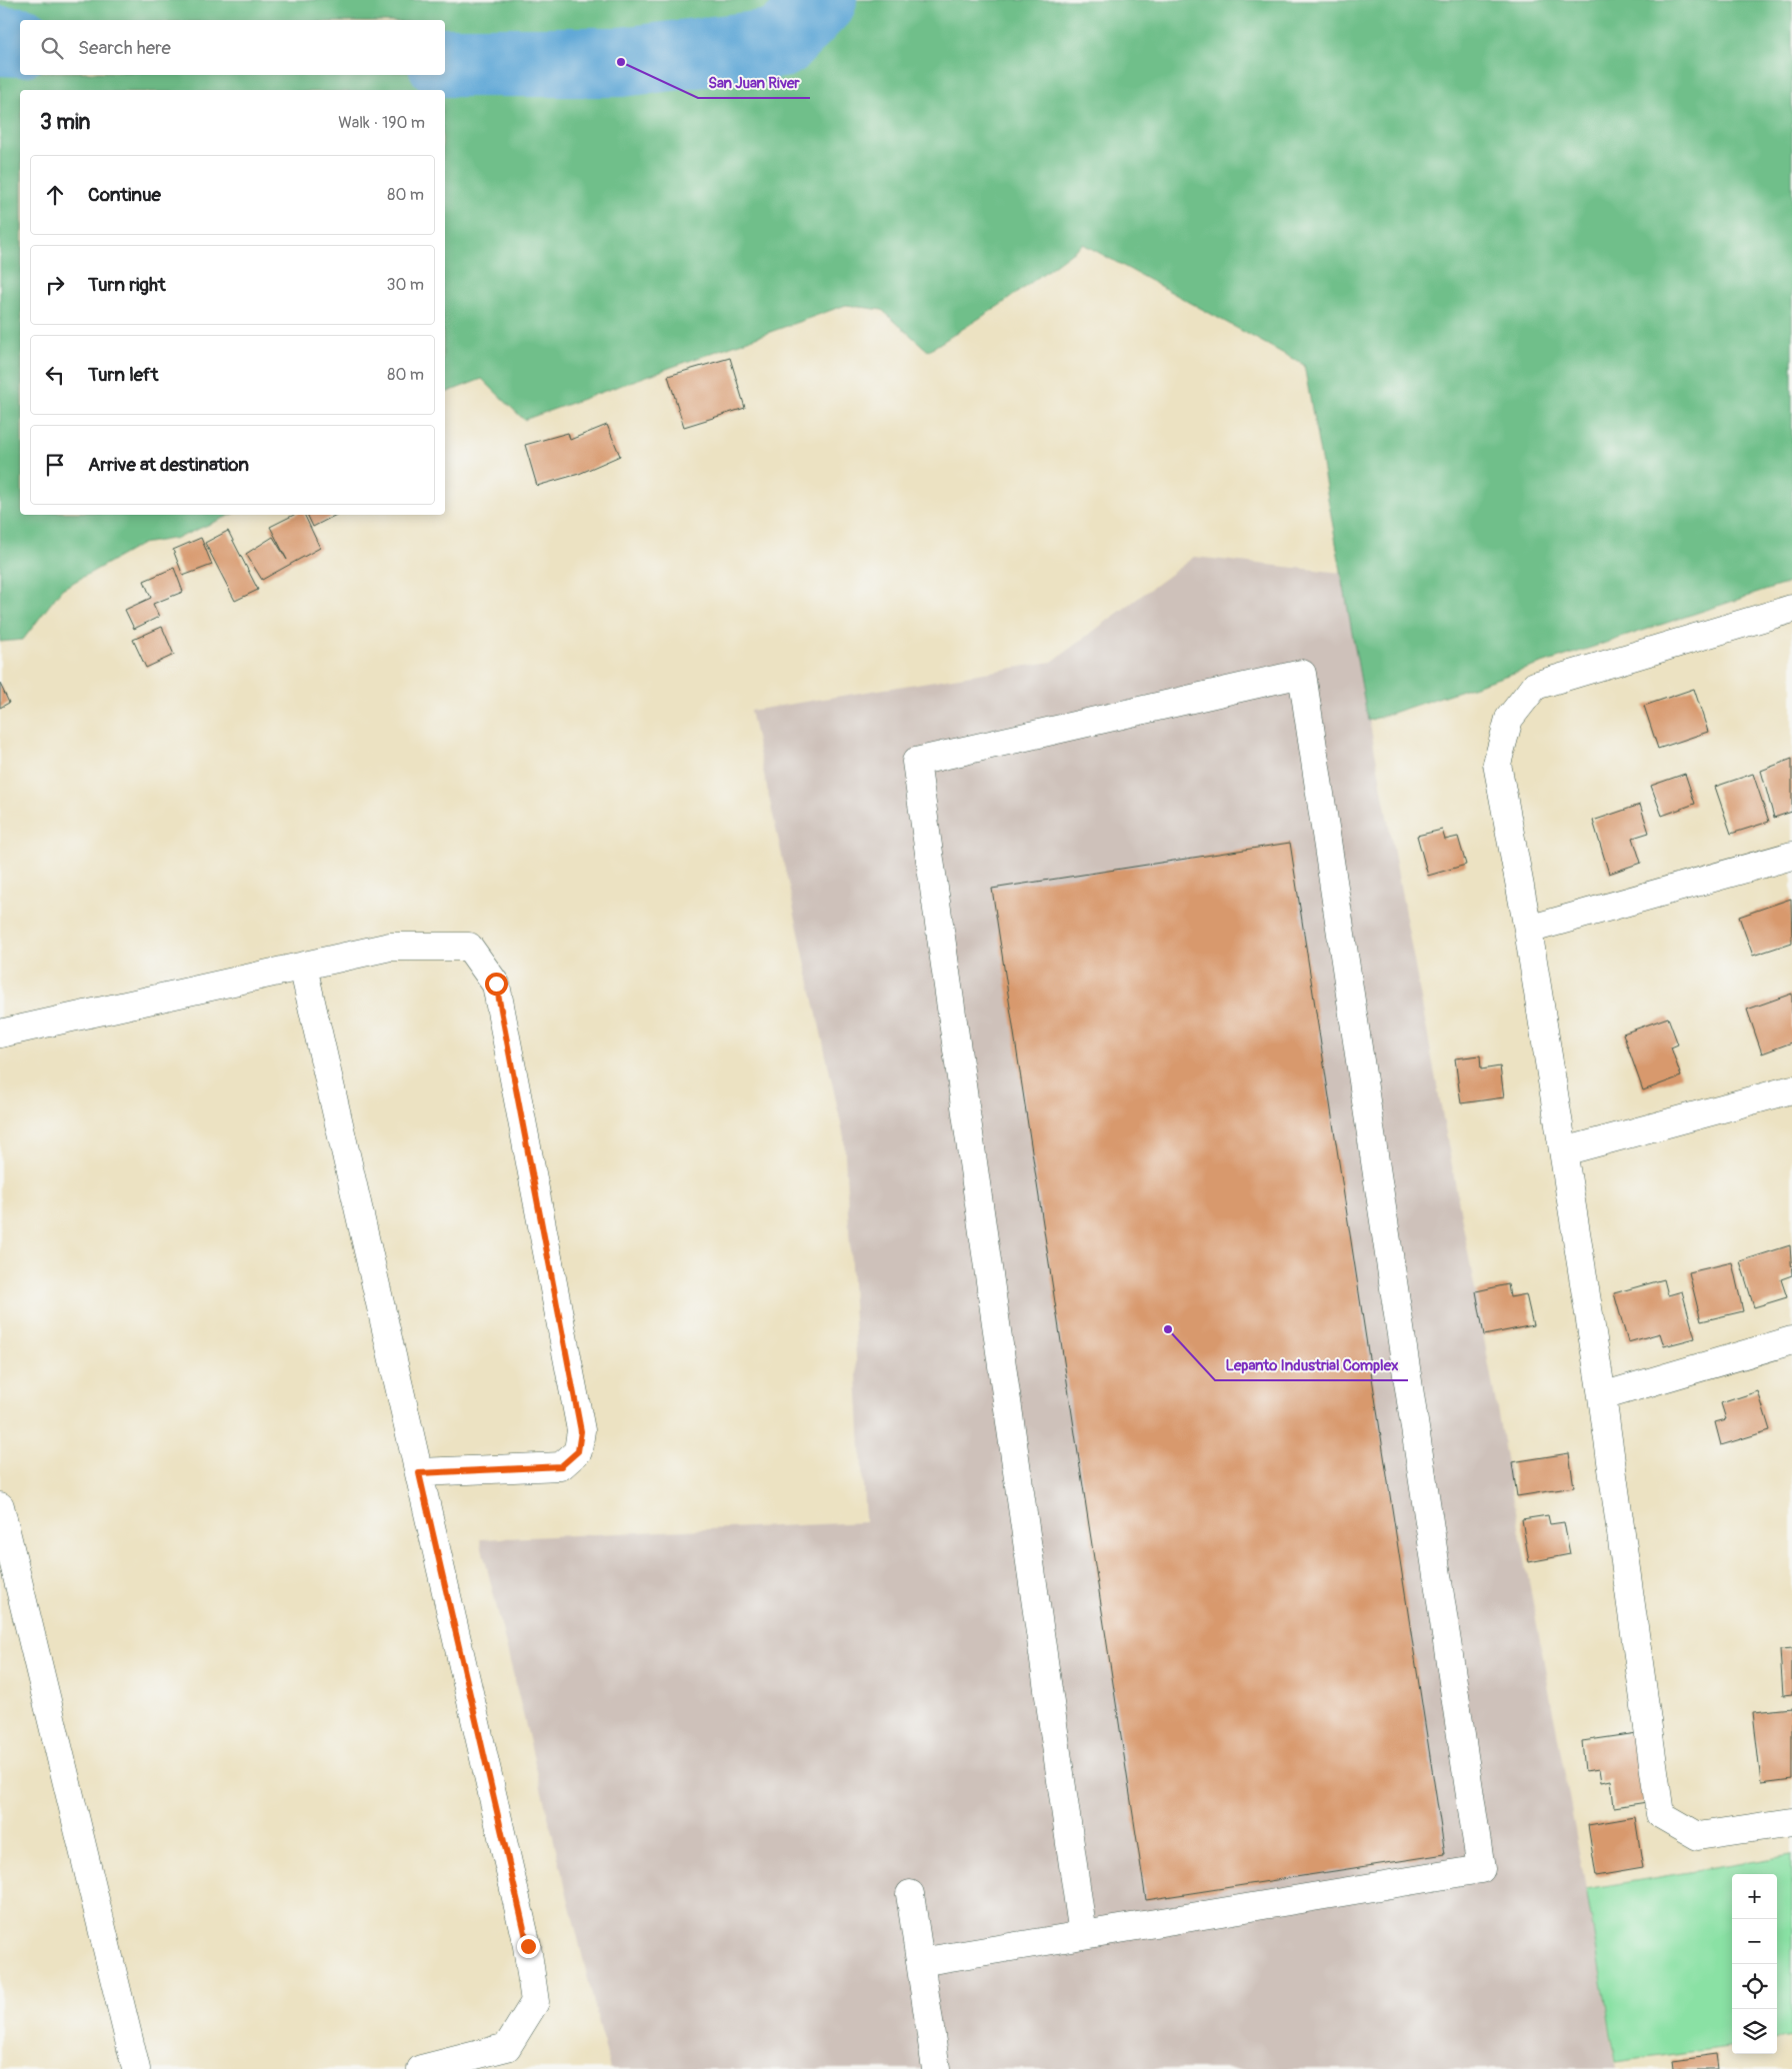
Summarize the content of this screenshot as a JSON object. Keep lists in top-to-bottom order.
{
  "places": ["San Juan River", "Lepanto Industrial Complex"],
  "page": {
    "search": "Search here",
    "heading": ["3 min", "Walk · 190 m"],
    "list": [
      ["Continue", "80 m"],
      ["Turn right", "30 m"],
      ["Turn left", "80 m"],
      "Arrive at destination"
    ],
    "map_buttons": ["+", "−"]
  }
}
